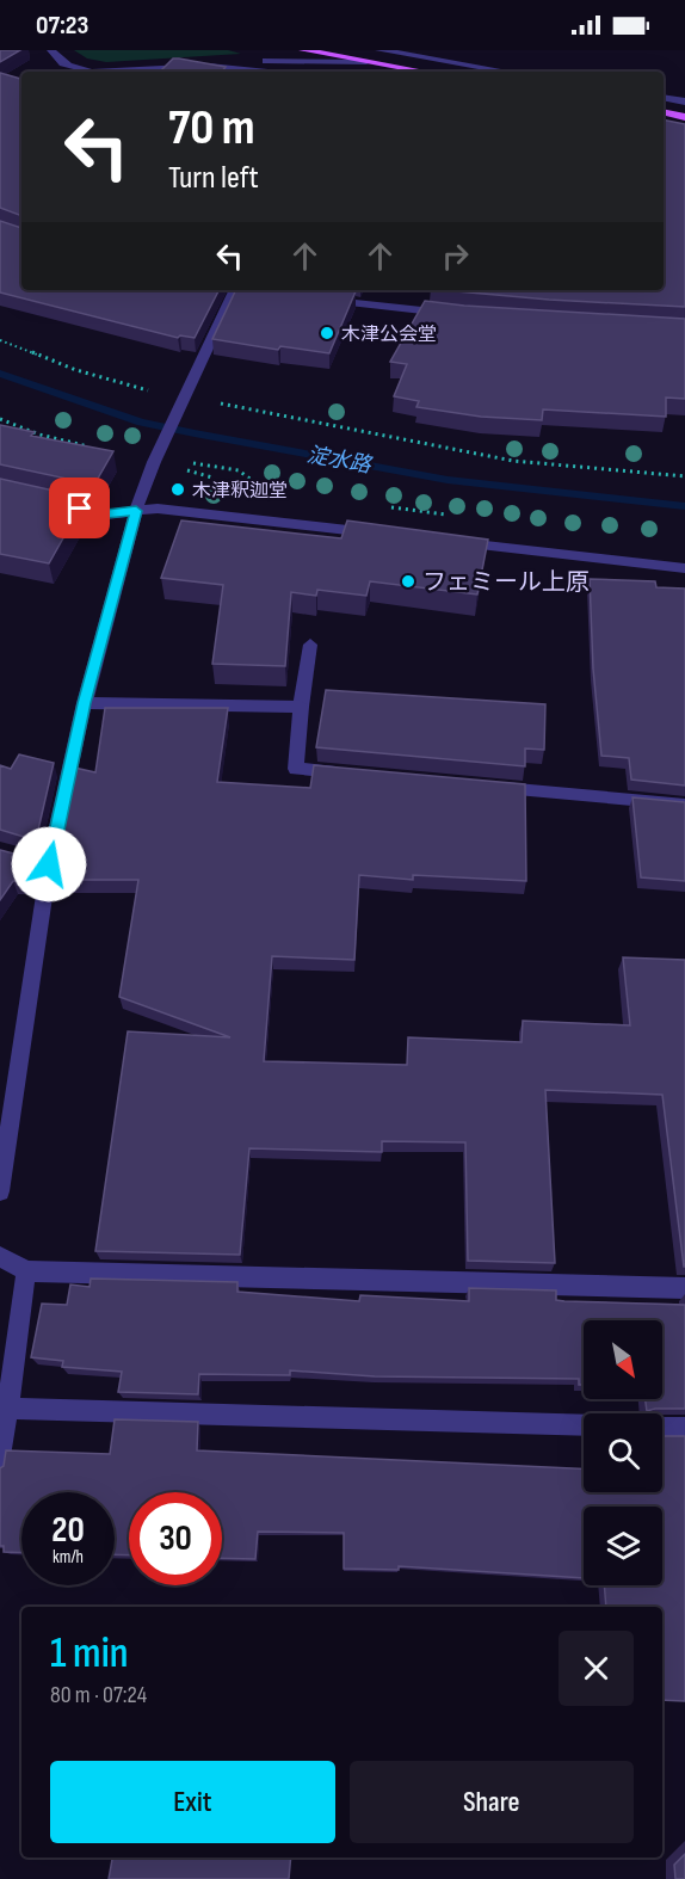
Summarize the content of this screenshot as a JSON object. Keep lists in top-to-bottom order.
{
  "water": ["淀水路"],
  "places": ["木津公会堂", "木津釈迦堂", "フェミール上原"],
  "north": "bottom right",
  "page": {
    "status": "07:23",
    "turn": ["70 m", "Turn left"],
    "speed": "20 km/h",
    "limit": "30",
    "heading": ["1 min", "80 m · 07:24"],
    "buttons": ["Exit", "Share"]
  }
}
